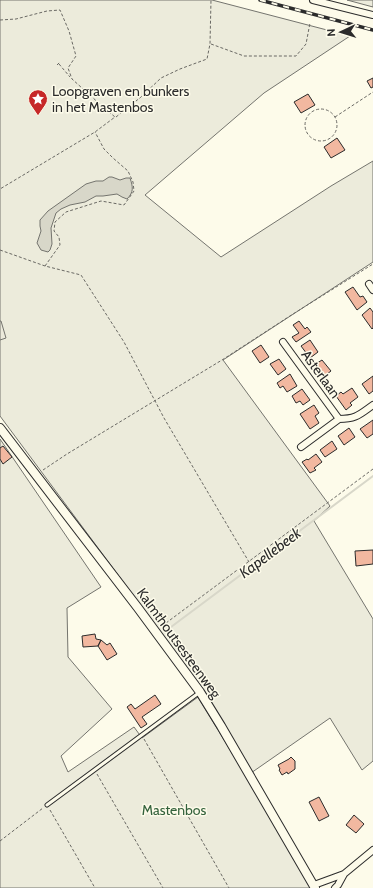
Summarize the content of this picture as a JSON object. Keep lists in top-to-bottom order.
{
  "streets": {
    "main road": ["Kalmthoutsesteenweg"],
    "street": ["Asterlaan"]
  },
  "water": ["Kapellebeek"],
  "parks": ["Mastenbos"],
  "places": {
    "place": ["Loopgraven en bunkers in het Mastenbos"]
  },
  "north": "left"
}
